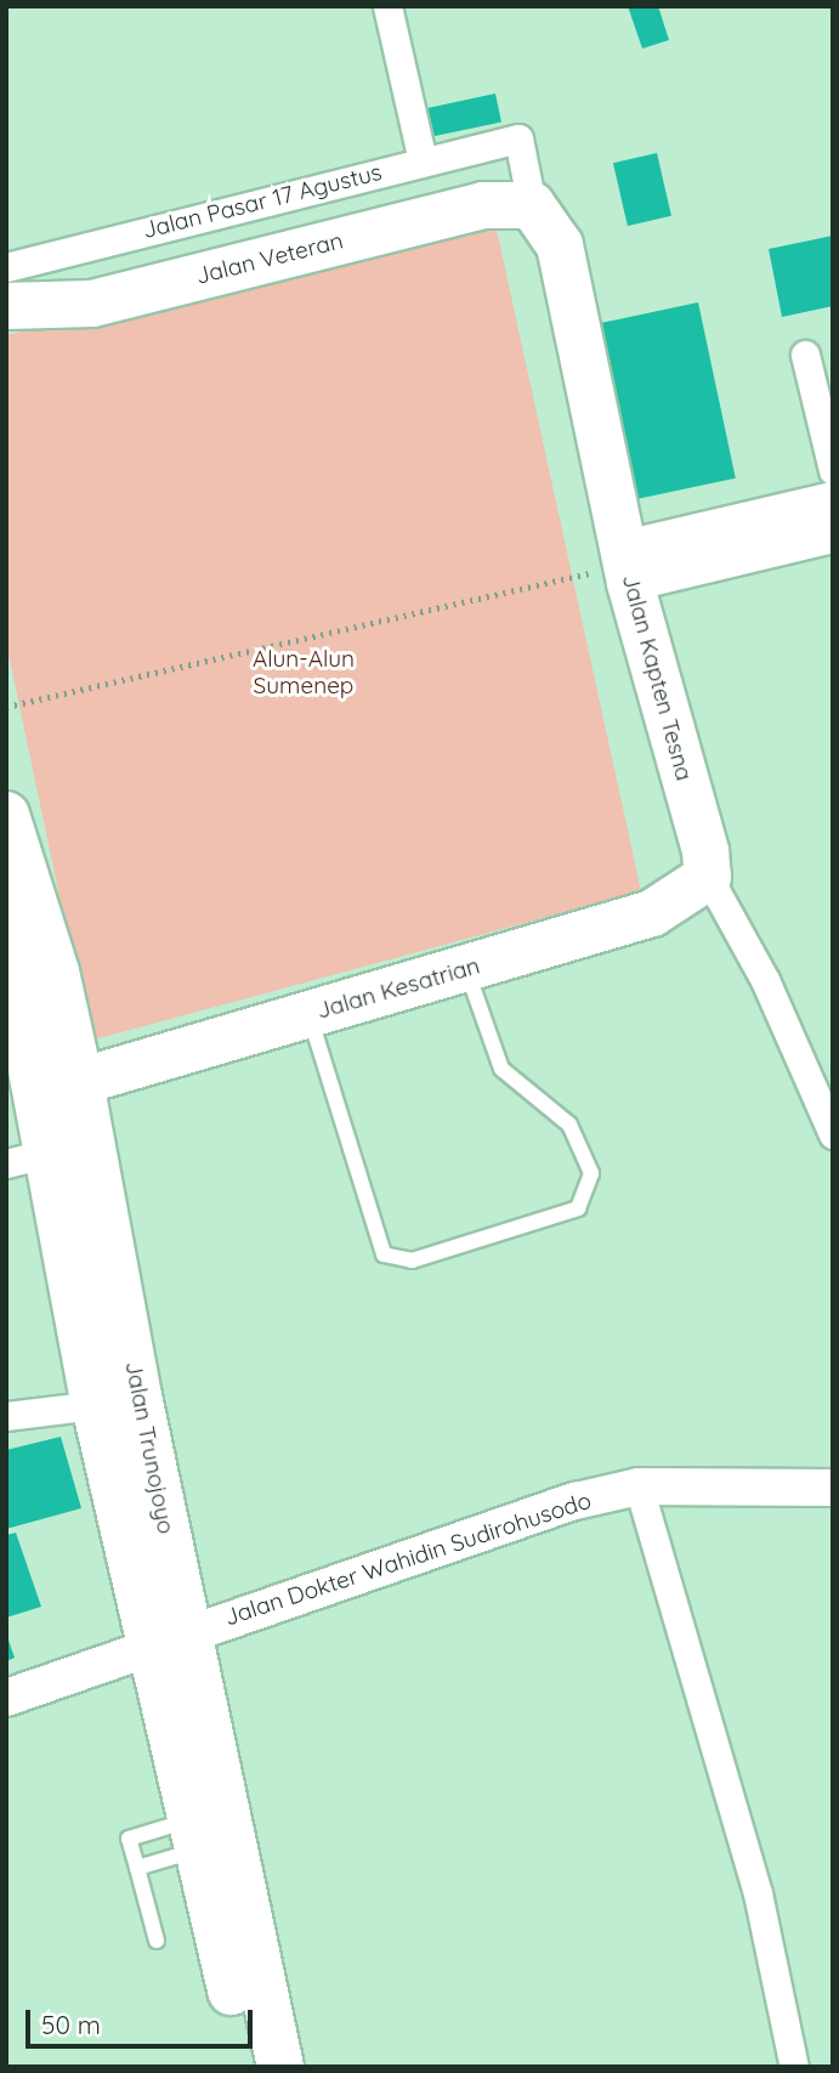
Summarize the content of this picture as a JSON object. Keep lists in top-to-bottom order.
{
  "streets": {
    "highway": [
      "Jalan Veteran",
      "Jalan Kapten Tesna",
      "Jalan Kesatrian",
      "Jalan Trunojoyo"
    ],
    "street": ["Jalan Pasar 17 Agustus", "Jalan Dokter Wahidin Sudirohusodo"]
  },
  "crossings": [
    ["Jalan Pasar 17 Agustus", "Jalan Veteran"],
    ["Jalan Pasar 17 Agustus", "Jalan Kapten Tesna"],
    ["Jalan Veteran", "Jalan Kapten Tesna"],
    ["Jalan Kapten Tesna", "Jalan Kesatrian"],
    ["Jalan Kesatrian", "Jalan Trunojoyo"],
    ["Jalan Trunojoyo", "Jalan Dokter Wahidin Sudirohusodo"]
  ],
  "parks": ["Alun-Alun Sumenep"],
  "scale_bar": "50 m"
}
